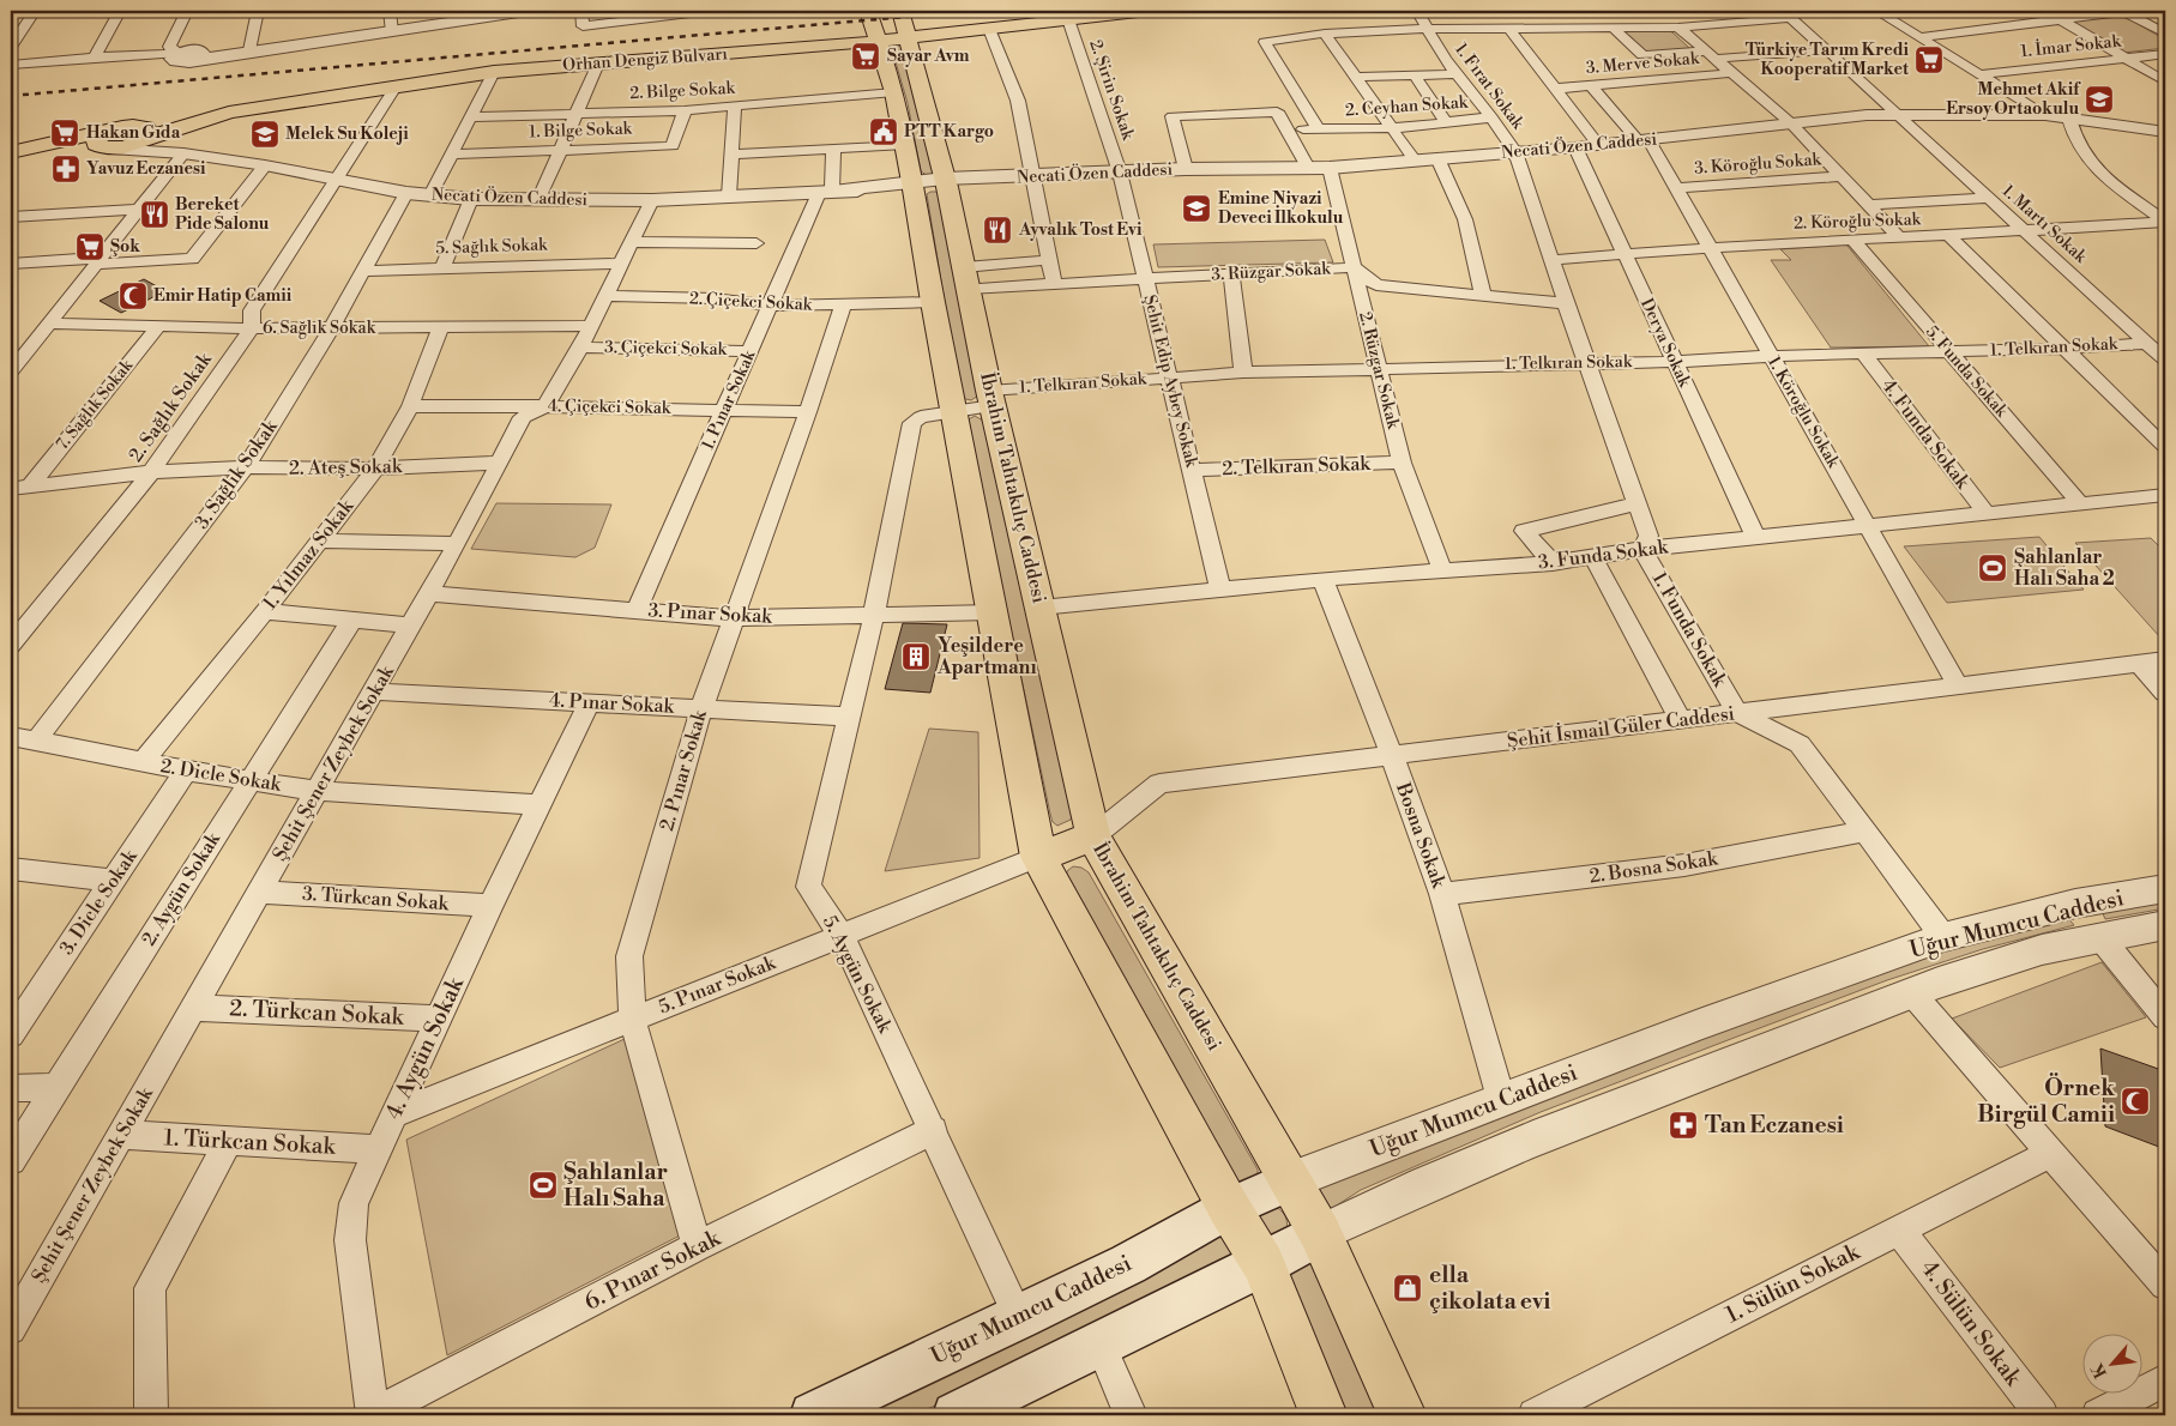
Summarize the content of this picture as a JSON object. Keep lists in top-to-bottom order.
{
  "streets": {
    "main road": ["Orhan Dengiz Bulvarı", "İbrahim Tahtakılıç Caddesi", "Uğur Mumcu Caddesi"],
    "street": [
      "1. İmar Sokak",
      "3. Merve Sokak",
      "1. Fırat Sokak",
      "2. Şirin Sokak",
      "2. Bilge Sokak",
      "2. Ceyhan Sokak",
      "1. Bilge Sokak",
      "Necati Özen Caddesi",
      "3. Köroğlu Sokak",
      "2. Köroğlu Sokak",
      "1. Martı Sokak",
      "5. Sağlık Sokak",
      "3. Rüzgar Sokak",
      "2. Çiçekci Sokak",
      "6. Sağlık Sokak",
      "Derya Sokak",
      "1. Telkıran Sokak",
      "3. Çiçekci Sokak",
      "2. Rüzgar Sokak",
      "5. Funda Sokak",
      "Şehit Edip Aybey Sokak",
      "1. Pınar Sokak",
      "7. Sağlık Sokak",
      "2. Sağlık Sokak",
      "4. Çiçekci Sokak",
      "1. Köroğlu Sokak",
      "4. Funda Sokak",
      "2. Telkıran Sokak",
      "2. Ateş Sokak",
      "3. Sağlık Sokak",
      "1. Yılmaz Sokak",
      "3. Funda Sokak",
      "3. Pınar Sokak",
      "1. Funda Sokak",
      "4. Pınar Sokak",
      "Şehit İsmail Güler Caddesi",
      "Şehit Şener Zeybek Sokak",
      "2. Pınar Sokak",
      "2. Dicle Sokak",
      "Bosna Sokak",
      "2. Bosna Sokak",
      "2. Aygün Sokak",
      "3. Türkcan Sokak",
      "3. Dicle Sokak",
      "5. Aygün Sokak",
      "5. Pınar Sokak",
      "2. Türkcan Sokak",
      "4. Aygün Sokak",
      "1. Türkcan Sokak",
      "6. Pınar Sokak",
      "1. Sülün Sokak",
      "4. Sülün Sokak"
    ]
  },
  "crossings": [
    ["Orhan Dengiz Bulvarı", "2. Şirin Sokak"],
    ["Orhan Dengiz Bulvarı", "2. Sağlık Sokak"],
    ["Orhan Dengiz Bulvarı", "İbrahim Tahtakılıç Caddesi"],
    ["3. Merve Sokak", "1. Köroğlu Sokak"],
    ["1. Fırat Sokak", "2. Ceyhan Sokak"],
    ["1. Fırat Sokak", "Necati Özen Caddesi"],
    ["1. Fırat Sokak", "1. Funda Sokak"],
    ["2. Şirin Sokak", "Necati Özen Caddesi"],
    ["2. Şirin Sokak", "Şehit Edip Aybey Sokak"],
    ["2. Bilge Sokak", "1. Bilge Sokak"],
    ["2. Bilge Sokak", "İbrahim Tahtakılıç Caddesi"],
    ["Necati Özen Caddesi", "1. Martı Sokak"],
    ["Necati Özen Caddesi", "Derya Sokak"],
    ["Necati Özen Caddesi", "2. Rüzgar Sokak"],
    ["Necati Özen Caddesi", "Şehit Edip Aybey Sokak"],
    ["Necati Özen Caddesi", "1. Pınar Sokak"],
    ["Necati Özen Caddesi", "2. Sağlık Sokak"],
    ["Necati Özen Caddesi", "1. Köroğlu Sokak"],
    ["Necati Özen Caddesi", "3. Sağlık Sokak"],
    ["Necati Özen Caddesi", "İbrahim Tahtakılıç Caddesi"],
    ["Necati Özen Caddesi", "1. Funda Sokak"],
    ["Necati Özen Caddesi", "Şehit Şener Zeybek Sokak"],
    ["3. Köroğlu Sokak", "1. Köroğlu Sokak"],
    ["2. Köroğlu Sokak", "1. Martı Sokak"],
    ["2. Köroğlu Sokak", "Derya Sokak"],
    ["2. Köroğlu Sokak", "5. Funda Sokak"],
    ["2. Köroğlu Sokak", "1. Köroğlu Sokak"],
    ["2. Köroğlu Sokak", "1. Funda Sokak"],
    ["1. Martı Sokak", "1. Telkıran Sokak"],
    ["5. Sağlık Sokak", "3. Sağlık Sokak"],
    ["5. Sağlık Sokak", "Şehit Şener Zeybek Sokak"],
    ["3. Rüzgar Sokak", "2. Rüzgar Sokak"],
    ["3. Rüzgar Sokak", "Şehit Edip Aybey Sokak"],
    ["3. Rüzgar Sokak", "İbrahim Tahtakılıç Caddesi"],
    ["3. Rüzgar Sokak", "1. Funda Sokak"],
    ["2. Çiçekci Sokak", "1. Pınar Sokak"],
    ["2. Çiçekci Sokak", "İbrahim Tahtakılıç Caddesi"],
    ["2. Çiçekci Sokak", "Şehit Şener Zeybek Sokak"],
    ["2. Çiçekci Sokak", "2. Pınar Sokak"],
    ["6. Sağlık Sokak", "7. Sağlık Sokak"],
    ["6. Sağlık Sokak", "2. Sağlık Sokak"],
    ["6. Sağlık Sokak", "3. Sağlık Sokak"],
    ["6. Sağlık Sokak", "1. Yılmaz Sokak"],
    ["6. Sağlık Sokak", "Şehit Şener Zeybek Sokak"],
    ["Derya Sokak", "1. Telkıran Sokak"],
    ["Derya Sokak", "3. Funda Sokak"],
    ["1. Telkıran Sokak", "2. Rüzgar Sokak"],
    ["1. Telkıran Sokak", "5. Funda Sokak"],
    ["1. Telkıran Sokak", "Şehit Edip Aybey Sokak"],
    ["1. Telkıran Sokak", "1. Köroğlu Sokak"],
    ["1. Telkıran Sokak", "4. Funda Sokak"],
    ["1. Telkıran Sokak", "İbrahim Tahtakılıç Caddesi"],
    ["1. Telkıran Sokak", "3. Pınar Sokak"],
    ["1. Telkıran Sokak", "1. Funda Sokak"],
    ["1. Telkıran Sokak", "5. Aygün Sokak"],
    ["3. Çiçekci Sokak", "1. Pınar Sokak"],
    ["3. Çiçekci Sokak", "Şehit Şener Zeybek Sokak"],
    ["2. Rüzgar Sokak", "2. Telkıran Sokak"],
    ["2. Rüzgar Sokak", "3. Funda Sokak"],
    ["5. Funda Sokak", "3. Funda Sokak"],
    ["Şehit Edip Aybey Sokak", "2. Telkıran Sokak"],
    ["Şehit Edip Aybey Sokak", "3. Funda Sokak"],
    ["1. Pınar Sokak", "4. Çiçekci Sokak"],
    ["1. Pınar Sokak", "3. Pınar Sokak"],
    ["7. Sağlık Sokak", "2. Ateş Sokak"],
    ["2. Sağlık Sokak", "2. Ateş Sokak"],
    ["4. Çiçekci Sokak", "1. Yılmaz Sokak"],
    ["4. Çiçekci Sokak", "Şehit Şener Zeybek Sokak"],
    ["4. Çiçekci Sokak", "2. Pınar Sokak"],
    ["1. Köroğlu Sokak", "3. Funda Sokak"],
    ["1. Köroğlu Sokak", "Şehit İsmail Güler Caddesi"],
    ["4. Funda Sokak", "3. Funda Sokak"],
    ["2. Ateş Sokak", "3. Sağlık Sokak"],
    ["2. Ateş Sokak", "1. Yılmaz Sokak"],
    ["2. Ateş Sokak", "Şehit Şener Zeybek Sokak"],
    ["3. Sağlık Sokak", "2. Dicle Sokak"],
    ["İbrahim Tahtakılıç Caddesi", "3. Funda Sokak"],
    ["İbrahim Tahtakılıç Caddesi", "3. Pınar Sokak"],
    ["İbrahim Tahtakılıç Caddesi", "Şehit İsmail Güler Caddesi"],
    ["İbrahim Tahtakılıç Caddesi", "Uğur Mumcu Caddesi"],
    ["İbrahim Tahtakılıç Caddesi", "5. Pınar Sokak"],
    ["1. Yılmaz Sokak", "2. Dicle Sokak"],
    ["3. Funda Sokak", "1. Funda Sokak"],
    ["3. Funda Sokak", "Bosna Sokak"],
    ["3. Pınar Sokak", "Şehit Şener Zeybek Sokak"],
    ["3. Pınar Sokak", "2. Pınar Sokak"],
    ["3. Pınar Sokak", "5. Aygün Sokak"],
    ["1. Funda Sokak", "Şehit İsmail Güler Caddesi"],
    ["4. Pınar Sokak", "Şehit Şener Zeybek Sokak"],
    ["4. Pınar Sokak", "2. Pınar Sokak"],
    ["4. Pınar Sokak", "5. Aygün Sokak"],
    ["4. Pınar Sokak", "4. Aygün Sokak"],
    ["Şehit İsmail Güler Caddesi", "Bosna Sokak"],
    ["Şehit Şener Zeybek Sokak", "2. Dicle Sokak"],
    ["Şehit Şener Zeybek Sokak", "3. Türkcan Sokak"],
    ["Şehit Şener Zeybek Sokak", "2. Türkcan Sokak"],
    ["Şehit Şener Zeybek Sokak", "1. Türkcan Sokak"],
    ["2. Pınar Sokak", "5. Pınar Sokak"],
    ["2. Pınar Sokak", "6. Pınar Sokak"],
    ["2. Dicle Sokak", "2. Aygün Sokak"],
    ["2. Dicle Sokak", "3. Dicle Sokak"],
    ["2. Dicle Sokak", "4. Aygün Sokak"],
    ["Bosna Sokak", "2. Bosna Sokak"],
    ["Bosna Sokak", "Uğur Mumcu Caddesi"],
    ["3. Türkcan Sokak", "4. Aygün Sokak"],
    ["Uğur Mumcu Caddesi", "5. Aygün Sokak"],
    ["5. Aygün Sokak", "5. Pınar Sokak"],
    ["5. Aygün Sokak", "6. Pınar Sokak"],
    ["5. Pınar Sokak", "4. Aygün Sokak"],
    ["2. Türkcan Sokak", "4. Aygün Sokak"],
    ["4. Aygün Sokak", "1. Türkcan Sokak"],
    ["4. Aygün Sokak", "6. Pınar Sokak"],
    ["1. Sülün Sokak", "4. Sülün Sokak"]
  ],
  "places": {
    "supermarket": [
      "Sayar Avm",
      "Türkiye Tarım Kredi Kooperatif Market",
      "Hakan Gıda",
      "Şok"
    ],
    "school or university": ["Mehmet Akif Ersoy Ortaokulu", "Melek Su Koleji", "Emine Niyazi Deveci İlkokulu"],
    "public building": ["PTT Kargo"],
    "pharmacy": ["Yavuz Eczanesi", "Tan Eczanesi"],
    "restaurant": ["Bereket Pide Salonu", "Ayvalık Tost Evi"],
    "mosque": ["Emir Hatip Camii", "Örnek Birgül Camii"],
    "sports": ["Şahlanlar Halı Saha 2", "Şahlanlar Halı Saha"],
    "building": ["Yeşildere Apartmanı"],
    "shop": ["ella çikolata evi"]
  },
  "north": "bottom left"
}
